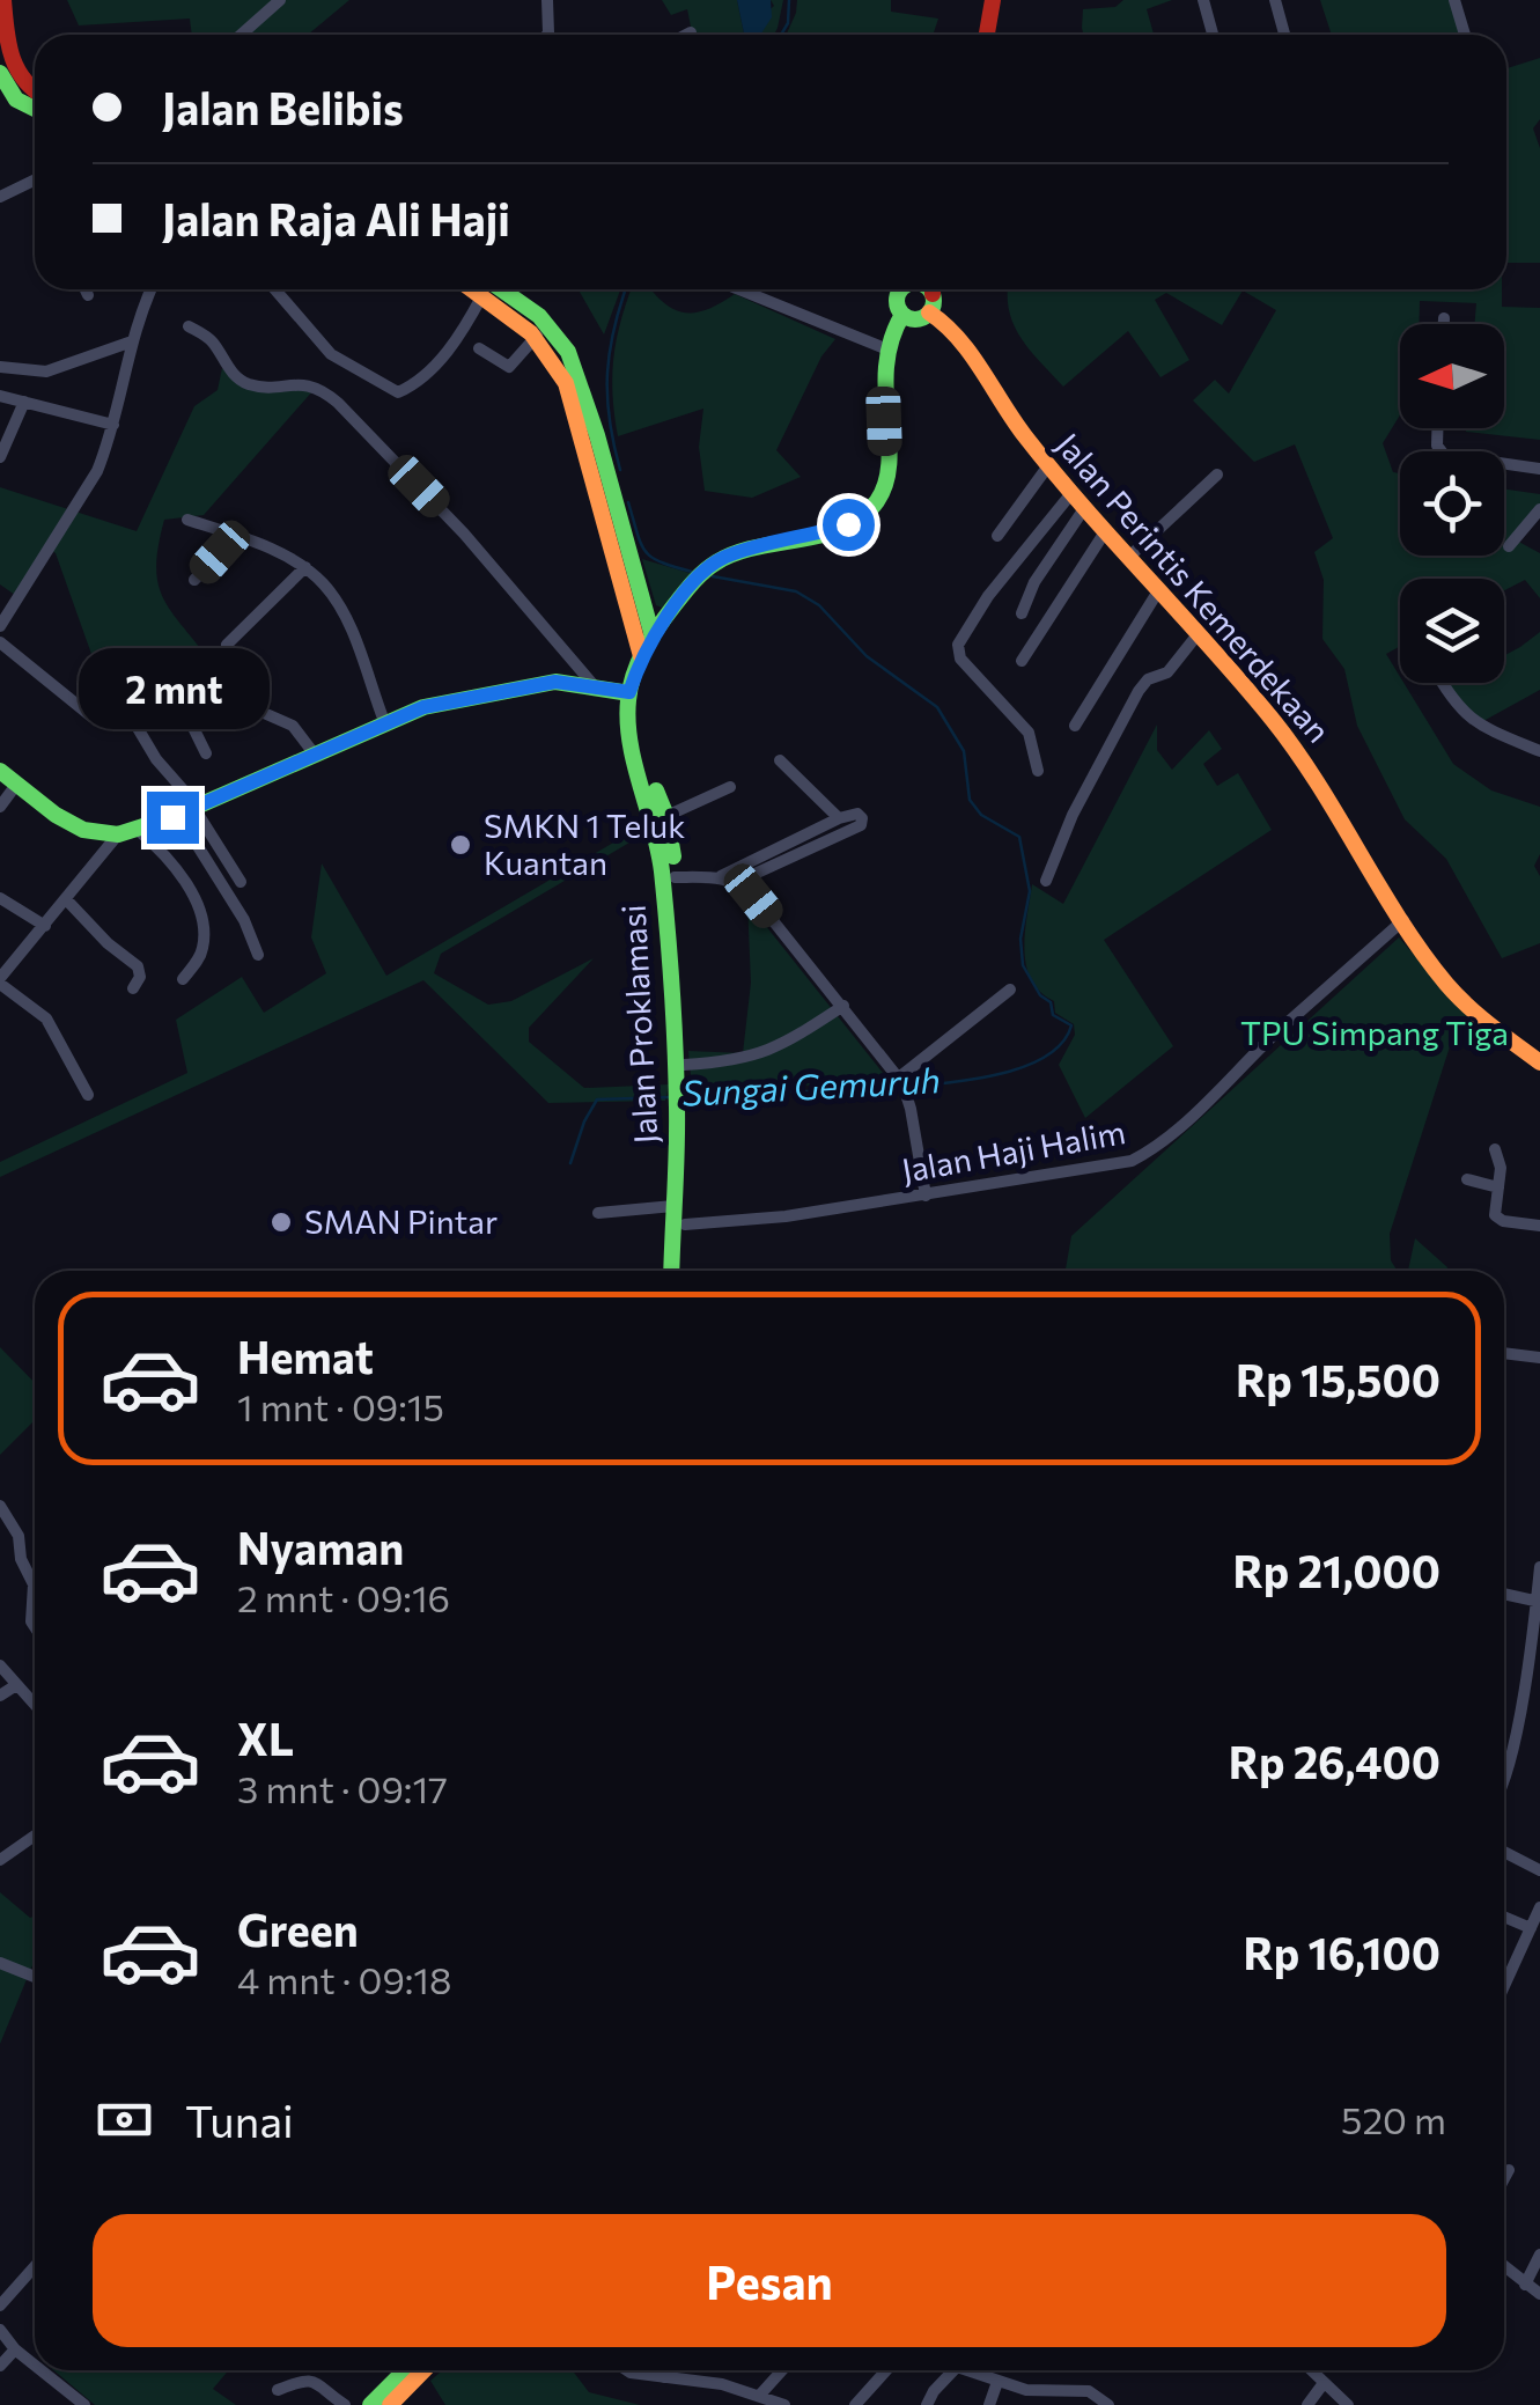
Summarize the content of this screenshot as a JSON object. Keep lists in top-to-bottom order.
{
  "streets": {
    "main road": ["Jalan Perintis Kemerdekaan", "Jalan Proklamasi"],
    "street": ["Jalan Haji Halim"]
  },
  "crossings": [
    ["Jalan Perintis Kemerdekaan", "Jalan Haji Halim"],
    ["Jalan Proklamasi", "Jalan Haji Halim"]
  ],
  "water": ["Sungai Gemuruh"],
  "parks": ["TPU Simpang Tiga"],
  "places": ["SMKN 1 Teluk Kuantan", "SMAN Pintar"],
  "north": "left",
  "page": {
    "banner": ["Jalan Belibis", "Jalan Raja Ali Haji"],
    "bubble": "2 mnt",
    "list": [
      {
        "name": "Hemat",
        "note": "1 mnt · 09:15",
        "value": "Rp 15,500"
      },
      {
        "name": "Nyaman",
        "note": "2 mnt · 09:16",
        "value": "Rp 21,000"
      },
      {
        "name": "XL",
        "note": "3 mnt · 09:17",
        "value": "Rp 26,400"
      },
      {
        "name": "Green",
        "note": "4 mnt · 09:18",
        "value": "Rp 16,100"
      }
    ],
    "pay": ["Tunai", "520 m"],
    "buttons": "Pesan"
  }
}
